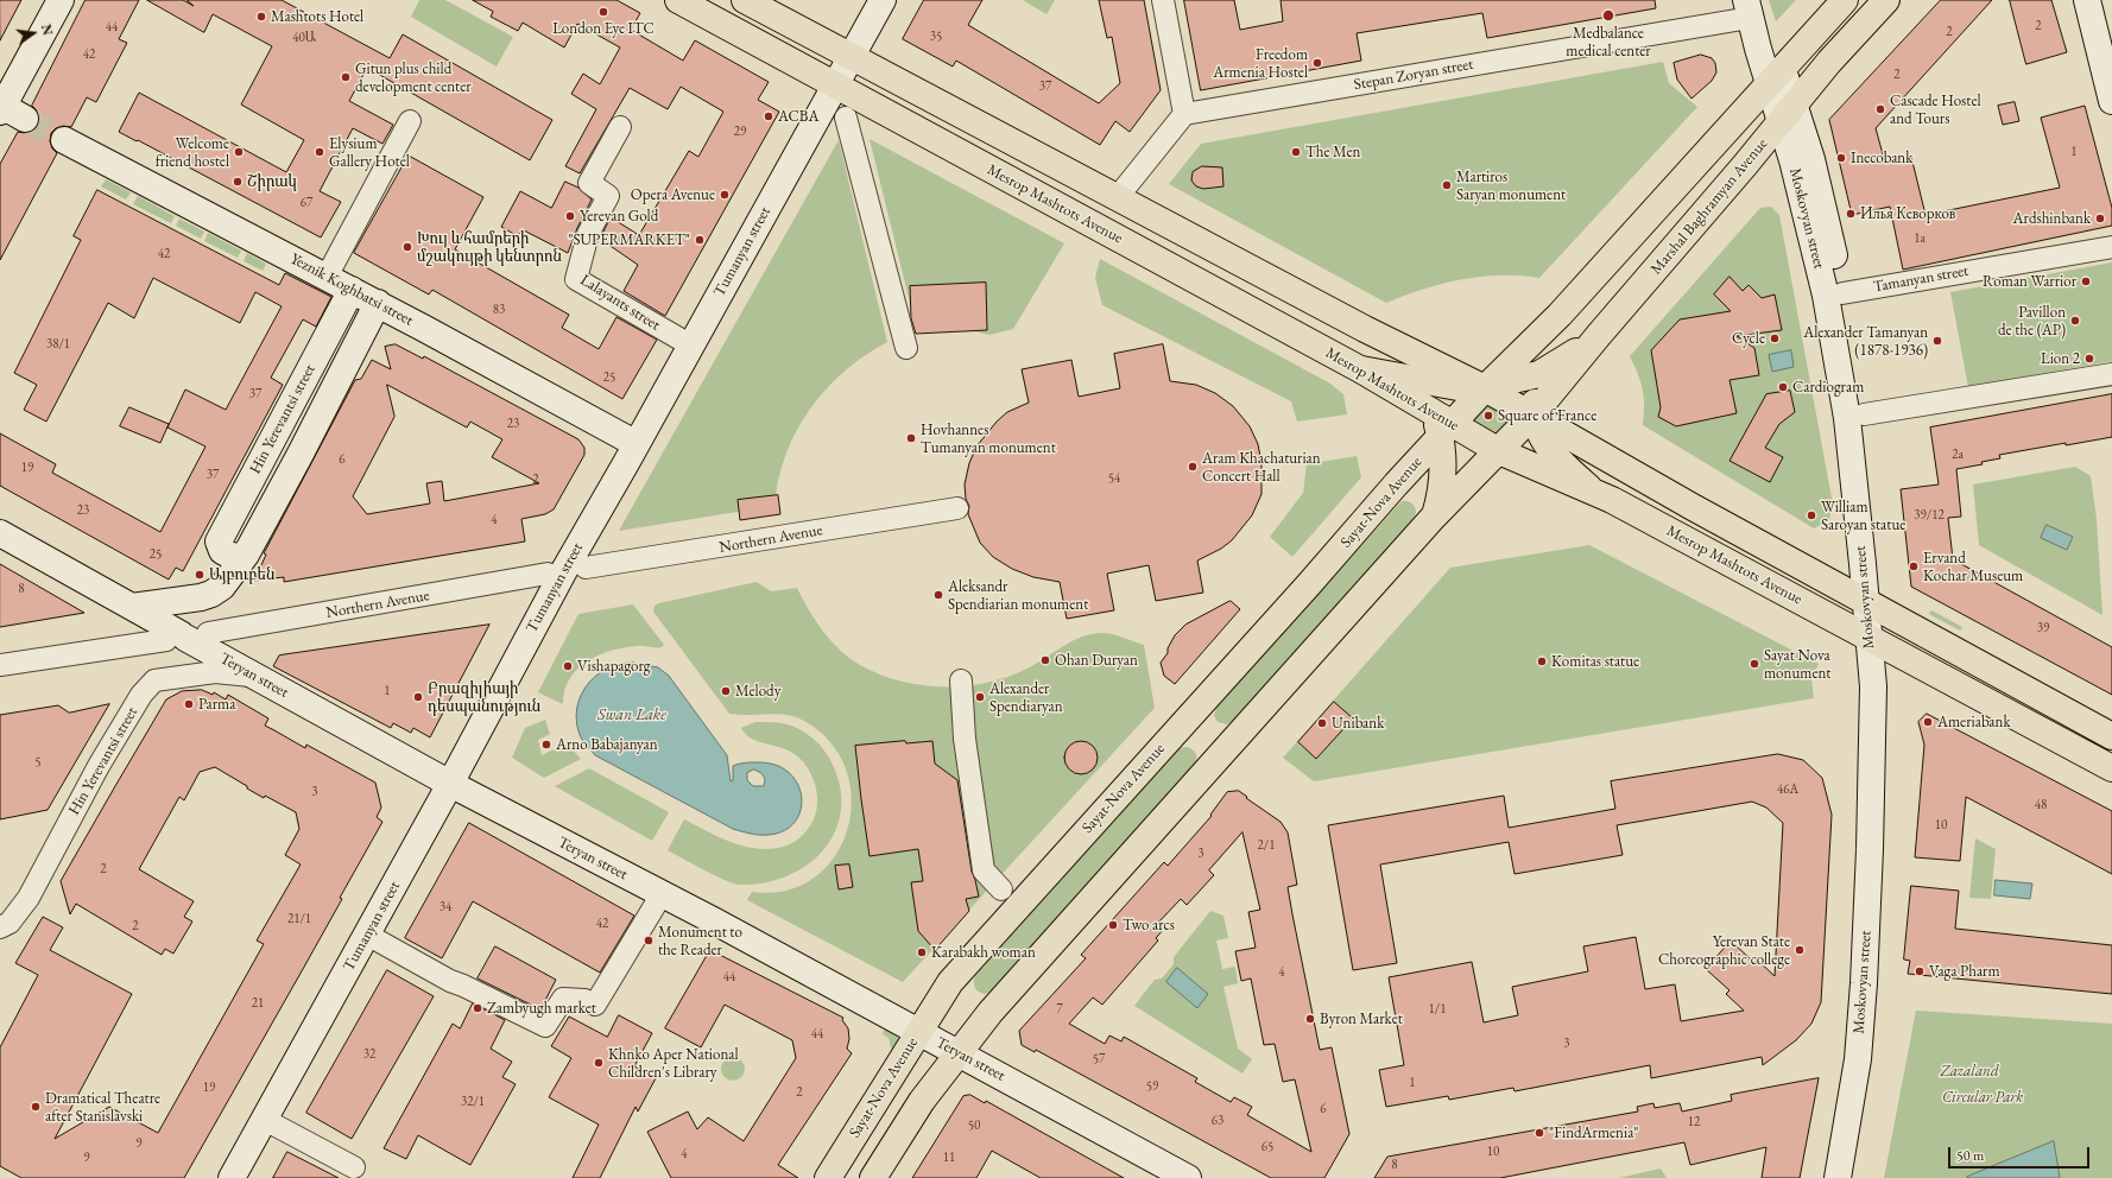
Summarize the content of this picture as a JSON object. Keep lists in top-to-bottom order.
{
  "streets": {
    "main road": ["Mesrop Mashtots Avenue", "Marshal Baghramyan Avenue", "Sayat-Nova Avenue"],
    "street": [
      "Stepan Zoryan street",
      "Moskovyan street",
      "Tumanyan street",
      "Tamanyan street",
      "Yeznik Koghbatsi street",
      "Lalayants street",
      "Hin Yerevantsi street",
      "Northern Avenue",
      "Teryan street"
    ]
  },
  "crossings": [
    ["Stepan Zoryan street", "Moskovyan street"],
    ["Mesrop Mashtots Avenue", "Marshal Baghramyan Avenue"],
    ["Mesrop Mashtots Avenue", "Moskovyan street"],
    ["Mesrop Mashtots Avenue", "Tumanyan street"],
    ["Mesrop Mashtots Avenue", "Sayat-Nova Avenue"],
    ["Marshal Baghramyan Avenue", "Moskovyan street"],
    ["Moskovyan street", "Tamanyan street"],
    ["Tumanyan street", "Yeznik Koghbatsi street"],
    ["Tumanyan street", "Lalayants street"],
    ["Tumanyan street", "Teryan street"],
    ["Yeznik Koghbatsi street", "Hin Yerevantsi street"],
    ["Hin Yerevantsi street", "Teryan street"],
    ["Sayat-Nova Avenue", "Teryan street"],
    ["Northern Avenue", "Teryan street"]
  ],
  "water": ["Swan Lake"],
  "parks": ["Zazaland", "Circular Park"],
  "places": [
    "London Eye ITC",
    "Medbalance medical center",
    "Mashtots Hotel",
    "Freedom Armenia Hostel",
    "Gitun plus child development center",
    "Cascade Hostel and Tours",
    "ACBA",
    "Welcome friend hostel",
    "Elysium Gallery Hotel",
    "The Men",
    "Inecobank",
    "Շիրակ",
    "Martiros Saryan monument",
    "Opera Avenue",
    "Илья Кеворков",
    "Yerevan Gold",
    "Ardshinbank",
    "\"SUPERMARKET\"",
    "Խուլ և համրերի մշակույթի կենտրոն",
    "Roman Warrior",
    "Pavillon de the (AP)",
    "Cycle",
    "Alexander Tamanyan (1878-1936)",
    "Lion 2",
    "Cardiogram",
    "Square of France",
    "Hovhannes Tumanyan monument",
    "Aram Khachaturian Concert Hall",
    "William Saroyan statue",
    "Ervand Kochar Museum",
    "Այբուբեն",
    "Aleksandr Spendiarian monument",
    "Ohan Duryan",
    "Komitas statue",
    "Sayat Nova monument",
    "Vishapagorg",
    "Melody",
    "Բրազիլիայի դեսպանություն",
    "Alexander Spendiaryan",
    "Parma",
    "Ameriabank",
    "Unibank",
    "Arno Babajanyan",
    "Two arcs",
    "Monument to the Reader",
    "Yerevan State Choreographic college",
    "Karabakh woman",
    "Vaga Pharm",
    "Zambyugh market",
    "Byron Market",
    "Khnko Aper National Children's Library",
    "Dramatical Theatre after Stanislavski",
    "\"FindArmenia\""
  ],
  "house_numbers": [
    "2",
    "44",
    "2",
    "35",
    "40Ա",
    "42",
    "2",
    "37",
    "29",
    "1",
    "67",
    "1a",
    "42",
    "83",
    "38/1",
    "25",
    "37",
    "23",
    "2a",
    "6",
    "19",
    "37",
    "54",
    "2",
    "23",
    "39/12",
    "4",
    "25",
    "8",
    "39",
    "1",
    "5",
    "46A",
    "3",
    "48",
    "10",
    "2/1",
    "3",
    "2",
    "34",
    "21/1",
    "42",
    "2",
    "4",
    "44",
    "21",
    "7",
    "1/1",
    "44",
    "3",
    "32",
    "57",
    "1",
    "59",
    "19",
    "2",
    "32/1",
    "6",
    "63",
    "12",
    "50",
    "9",
    "65",
    "10",
    "4",
    "9",
    "11",
    "8"
  ],
  "scale_bar": "50 m",
  "north": "right"
}
